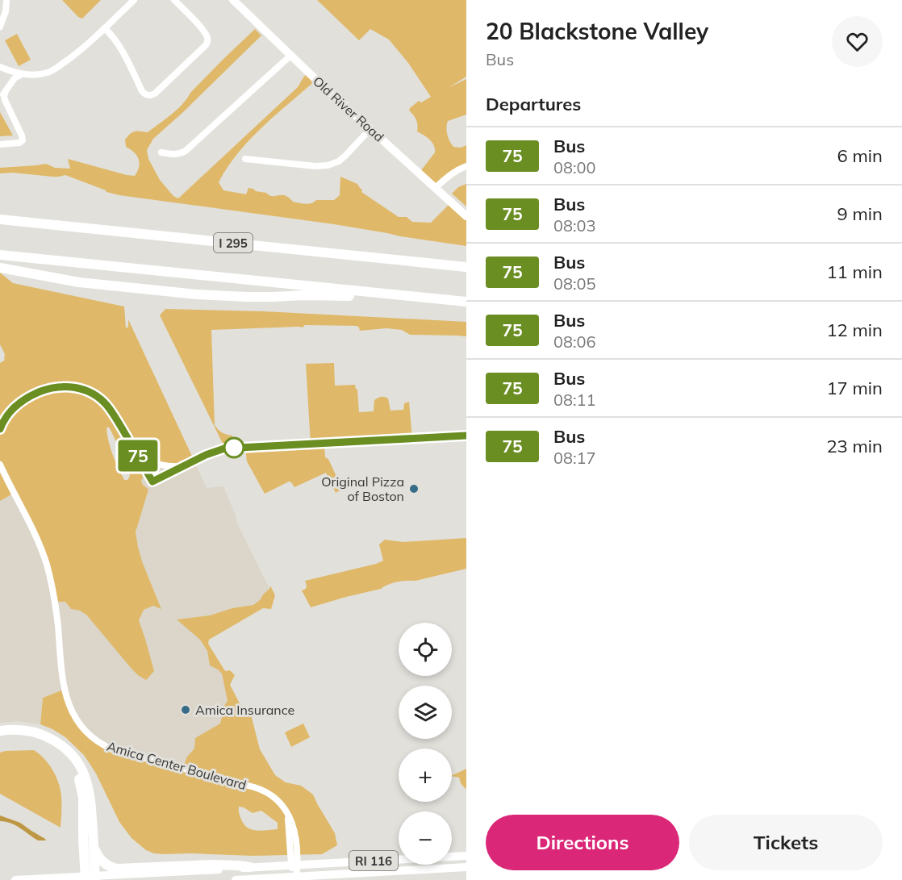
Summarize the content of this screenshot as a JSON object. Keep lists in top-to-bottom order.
{
  "streets": {
    "highway": ["I 295"],
    "main road": ["Old River Road", "RI 116"],
    "street": ["Amica Center Boulevard"]
  },
  "crossings": [
    ["Amica Center Boulevard", "RI 116"]
  ],
  "places": ["Original Pizza of Boston", "Amica Insurance"],
  "lines": ["bus line 75"],
  "page": {
    "on_map": "75",
    "heading": [
      ["20 Blackstone Valley", "Bus"],
      "Departures"
    ],
    "list": [
      {
        "mark": "75",
        "name": "Bus",
        "note": "08:00",
        "value": "6 min"
      },
      {
        "mark": "75",
        "name": "Bus",
        "note": "08:03",
        "value": "9 min"
      },
      {
        "mark": "75",
        "name": "Bus",
        "note": "08:05",
        "value": "11 min"
      },
      {
        "mark": "75",
        "name": "Bus",
        "note": "08:06",
        "value": "12 min"
      },
      {
        "mark": "75",
        "name": "Bus",
        "note": "08:11",
        "value": "17 min"
      },
      {
        "mark": "75",
        "name": "Bus",
        "note": "08:17",
        "value": "23 min"
      }
    ],
    "map_buttons": ["+", "−"],
    "buttons": ["Directions", "Tickets"]
  }
}
